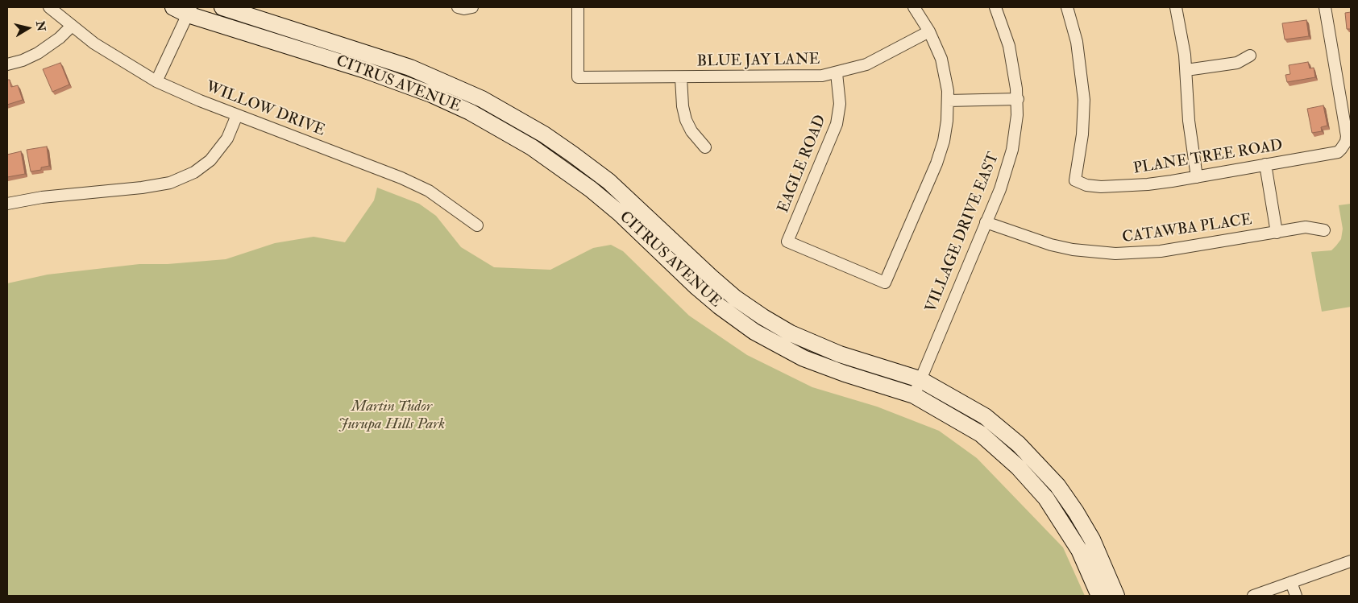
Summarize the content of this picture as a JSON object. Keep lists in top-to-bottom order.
{
  "streets": {
    "street": [
      "BLUE JAY LANE",
      "CITRUS AVENUE",
      "WILLOW DRIVE",
      "PLANE TREE ROAD",
      "EAGLE ROAD",
      "CATAWBA PLACE",
      "VILLAGE DRIVE EAST"
    ]
  },
  "crossings": [
    ["BLUE JAY LANE", "EAGLE ROAD"],
    ["CITRUS AVENUE", "VILLAGE DRIVE EAST"],
    ["CATAWBA PLACE", "VILLAGE DRIVE EAST"]
  ],
  "parks": ["Martin Tudor Jurupa Hills Park"],
  "north": "right"
}
